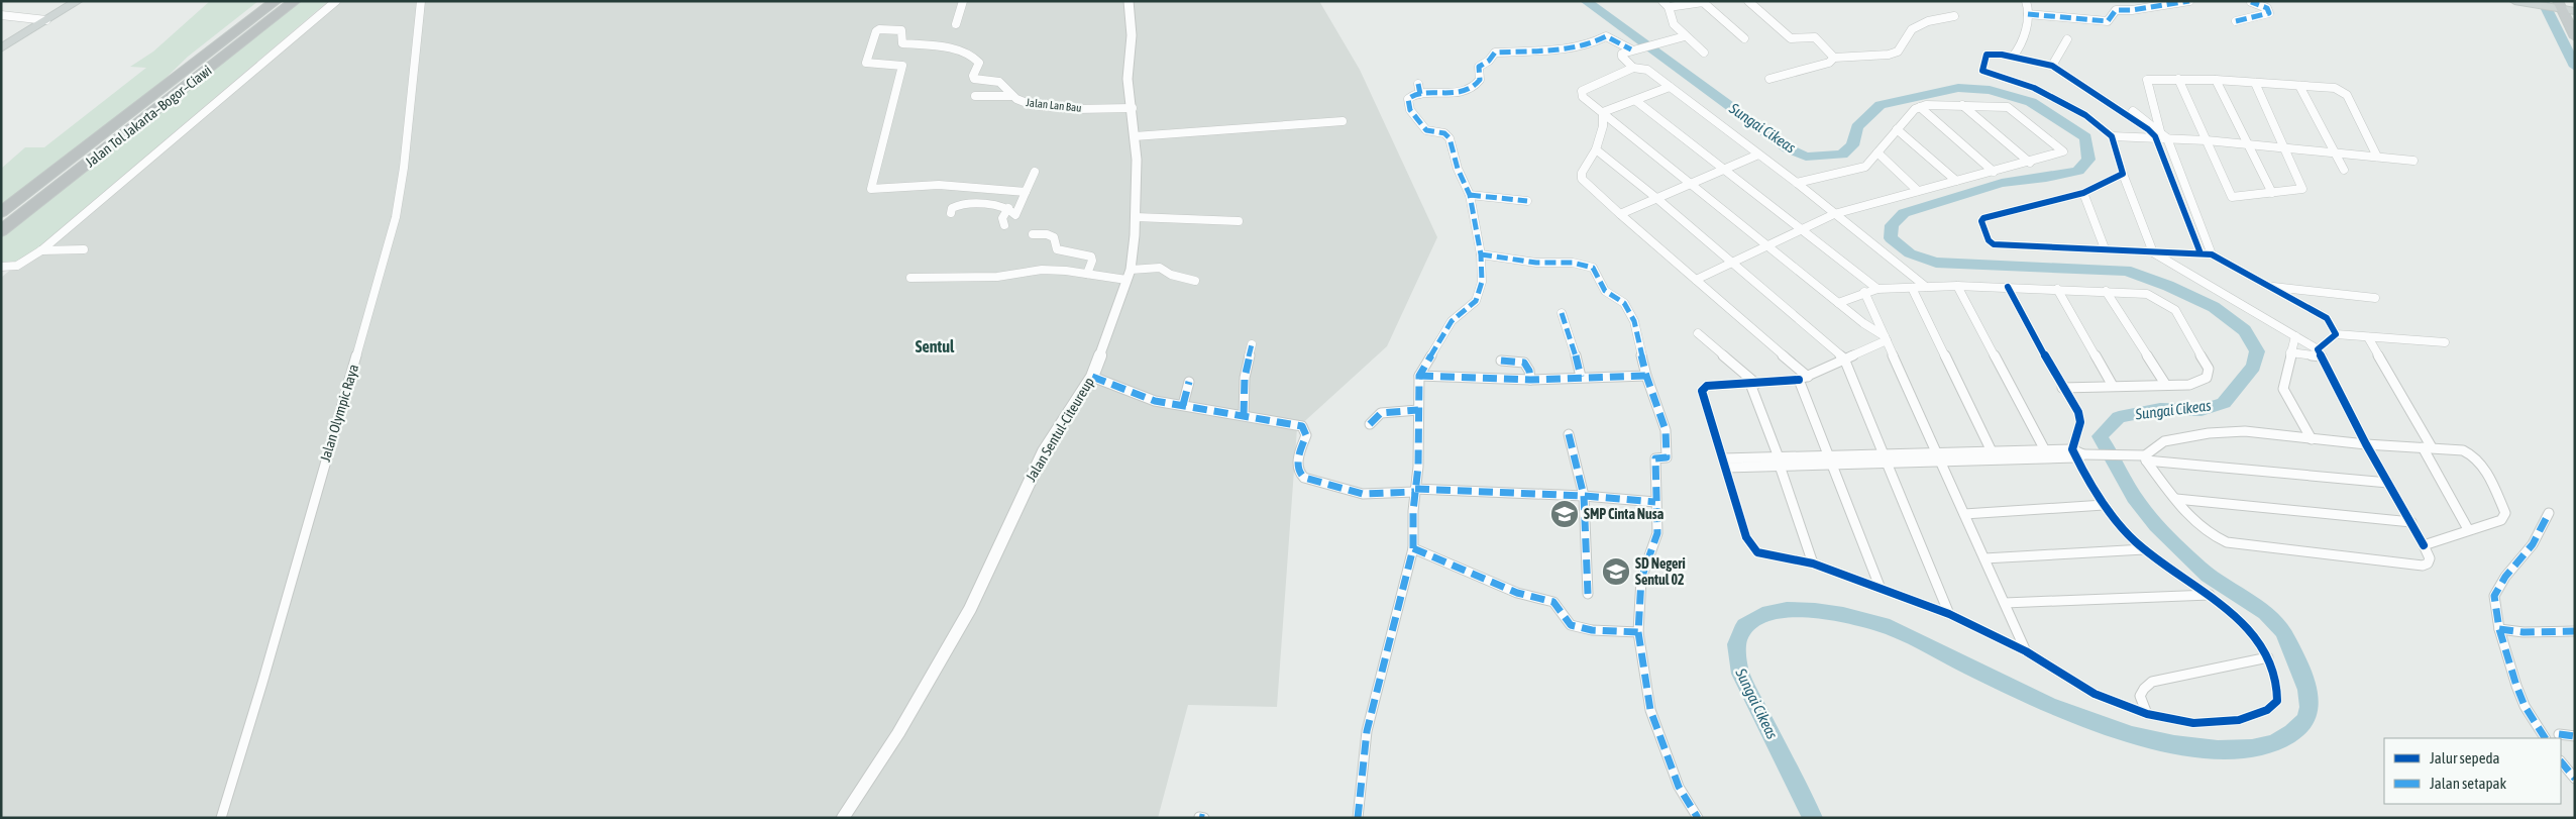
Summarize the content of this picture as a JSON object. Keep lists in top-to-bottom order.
{
  "streets": {
    "highway": ["Jalan Tol Jakarta–Bogor–Ciawi"],
    "street": ["Jalan Lan Bau", "Jalan Olympic Raya", "Jalan Sentul-Citeureup"]
  },
  "crossings": [
    ["Jalan Lan Bau", "Jalan Sentul-Citeureup"]
  ],
  "districts": ["Sentul"],
  "water": ["Sungai Cikeas"],
  "places": {
    "school or university": ["SMP Cinta Nusa", "SD Negeri Sentul 02"]
  },
  "legend": ["Jalur sepeda", "Jalan setapak"]
}
